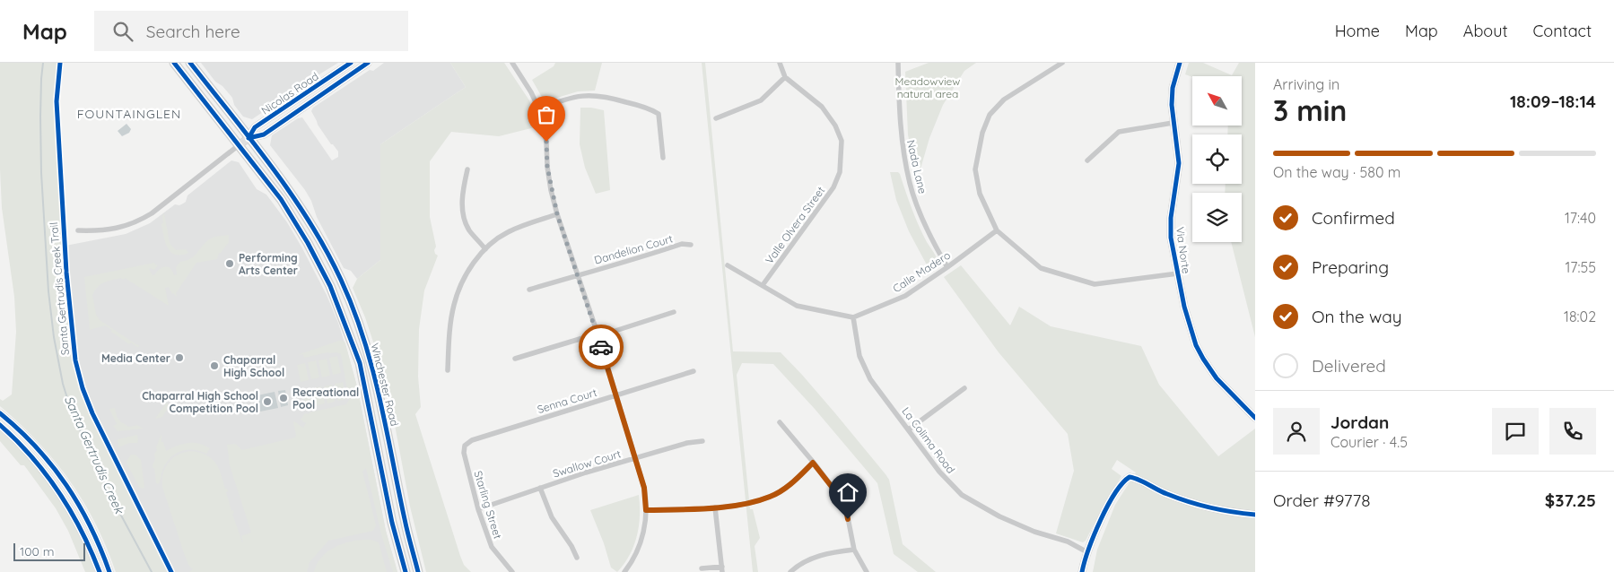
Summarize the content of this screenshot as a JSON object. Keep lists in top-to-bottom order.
{
  "streets": {
    "main road": ["Nicolas Road", "Via Norte", "Winchester Road"],
    "street": [
      "Nada Lane",
      "Valle Olvera Street",
      "Dandelion Court",
      "Calle Madero",
      "Senna Court",
      "La Colima Road",
      "Swallow Court",
      "Starling Street"
    ],
    "cycle path": ["Santa Gertrudis Creek Trail"]
  },
  "crossings": [
    ["Nicolas Road", "Winchester Road"],
    ["Nada Lane", "Calle Madero"],
    ["Calle Madero", "La Colima Road"],
    ["Senna Court", "Starling Street"],
    ["Swallow Court", "Starling Street"]
  ],
  "districts": ["FOUNTAINGLEN"],
  "water": ["Santa Gertrudis Creek"],
  "parks": ["Meadowview natural area"],
  "places": [
    "Performing Arts Center",
    "Media Center",
    "Chaparral High School",
    "Recreational Pool",
    "Chaparral High School Competition Pool"
  ],
  "scale_bar": "100 m",
  "north": "top left",
  "page": {
    "header": "Map",
    "search": "Search here",
    "nav": [
      "Home",
      "Map",
      "About",
      "Contact"
    ],
    "heading": ["3 min", "Arriving in", "18:09–18:14"],
    "panel": [
      "Jordan",
      "Courier · 4.5",
      "Order #9778",
      "$37.25"
    ],
    "bar": "On the way · 580 m",
    "list": [
      ["Confirmed", "17:40"],
      ["Preparing", "17:55"],
      ["On the way", "18:02"],
      "Delivered"
    ],
    "scale": "100 m"
  }
}
